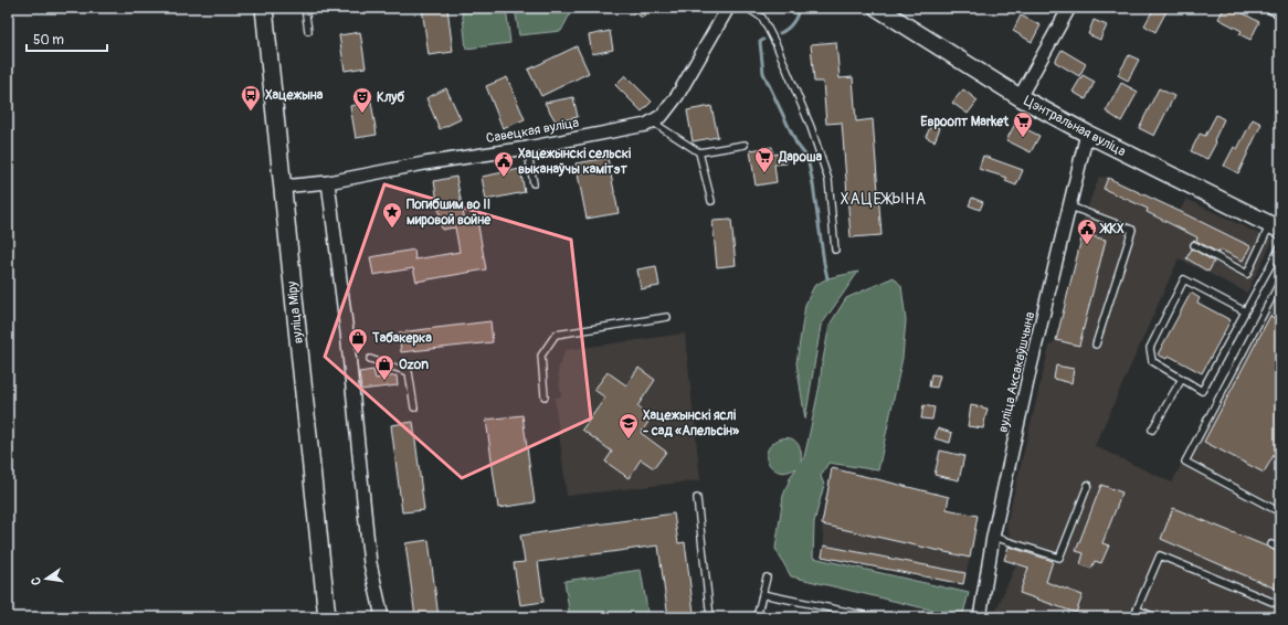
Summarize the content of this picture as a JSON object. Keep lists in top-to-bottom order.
{
  "streets": {
    "main road": ["Цэнтральная вуліца", "вуліца Міру"],
    "street": ["Савецкая вуліца", "вуліца Аксакаўшчына"]
  },
  "crossings": [
    ["Цэнтральная вуліца", "вуліца Аксакаўшчына"],
    ["Савецкая вуліца", "вуліца Міру"]
  ],
  "districts": ["ХАЦЕЖЫНА"],
  "places": {
    "bus stop": ["Хацежына"],
    "theatre": ["Клуб"],
    "supermarket": ["Евроопт Market", "Дароша"],
    "public building": ["Хацежынскі сельскі выканаўчы камітэт", "ЖКХ"],
    "place": ["Погибшим во II мировой войне"],
    "shop": ["Табакерка", "Ozon"],
    "school or university": ["Хацежынскі яслі - сад «Апельсін»"]
  },
  "scale_bar": "50 m",
  "north": "left"
}
